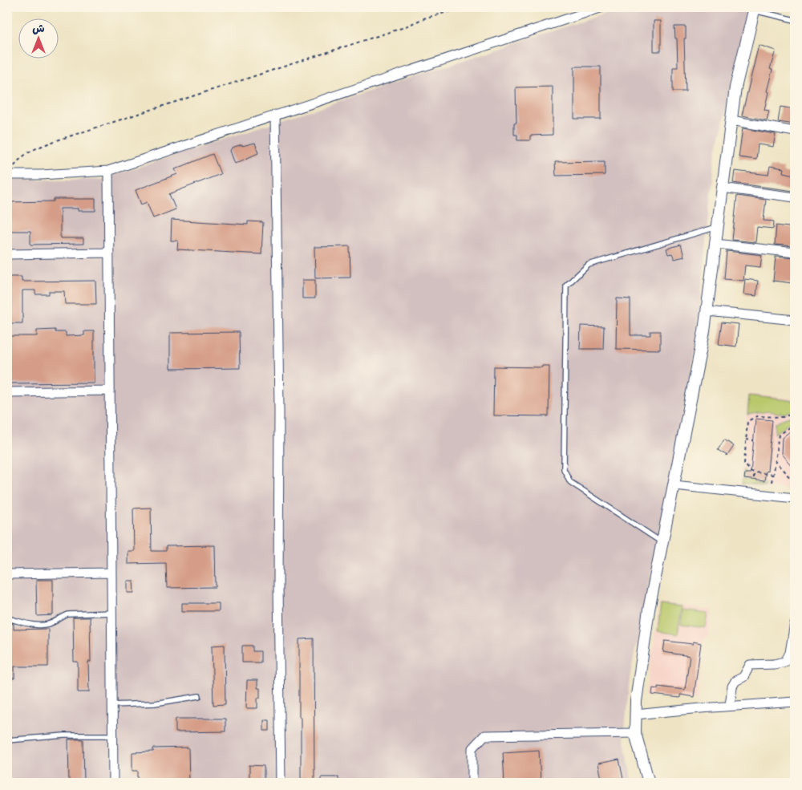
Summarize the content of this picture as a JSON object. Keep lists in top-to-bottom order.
{
  "north": "top"
}
